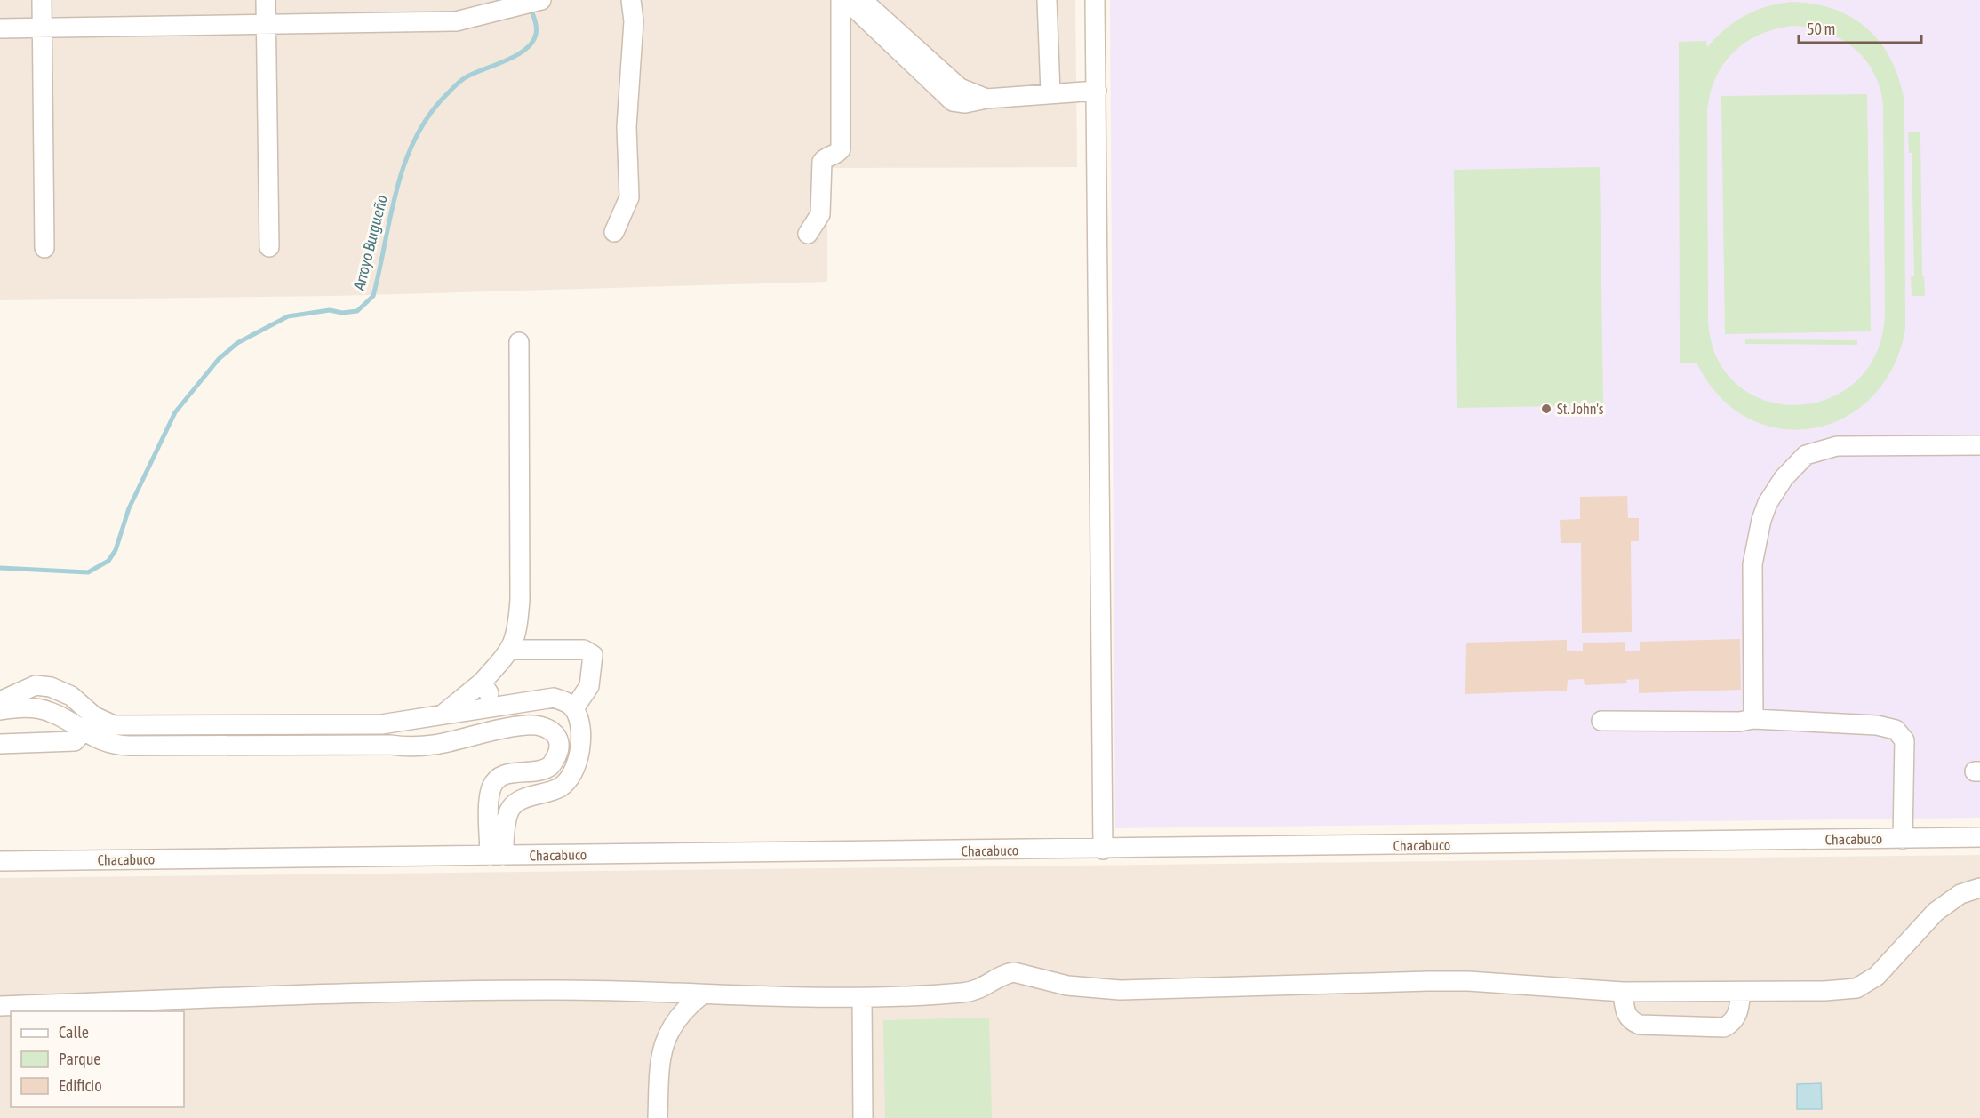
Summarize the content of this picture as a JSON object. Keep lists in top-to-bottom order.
{
  "streets": {
    "street": ["Chacabuco"]
  },
  "water": ["Arroyo Burgueño"],
  "places": ["St. John's"],
  "legend": ["Calle", "Parque", "Edificio"],
  "scale_bar": "50 m"
}
